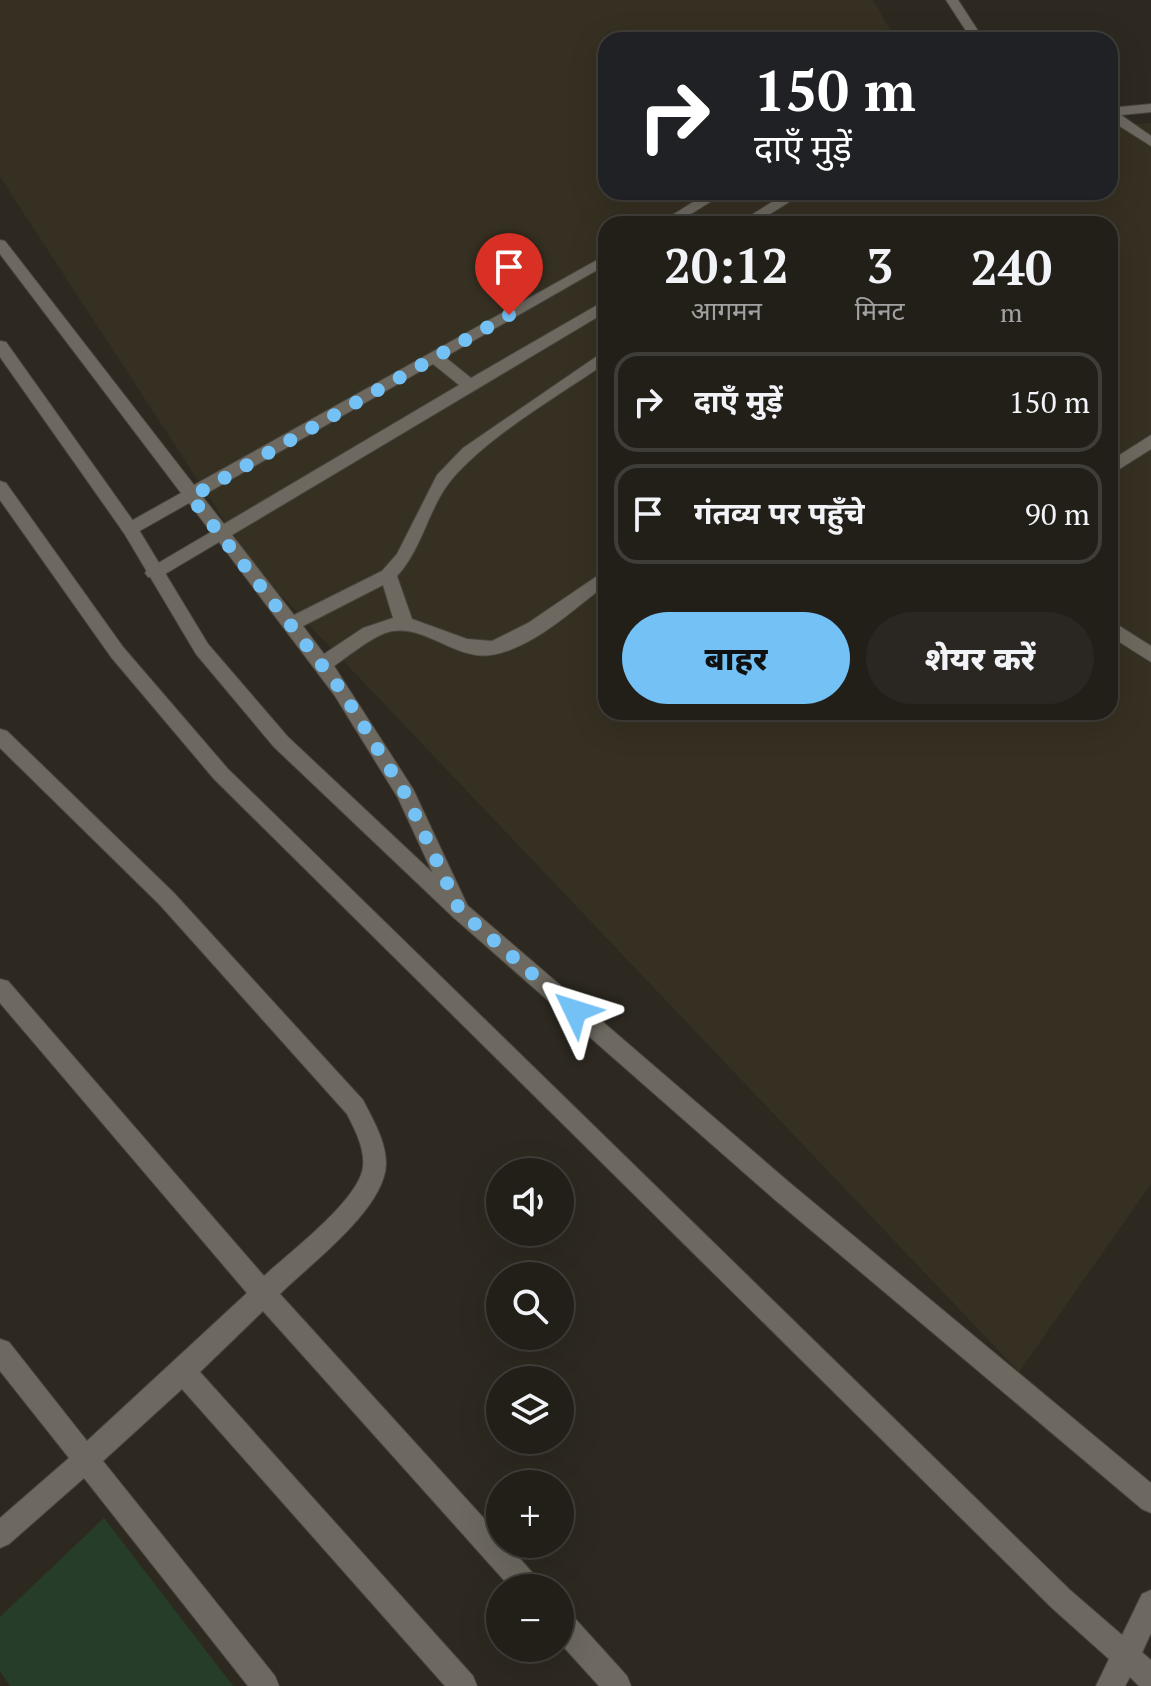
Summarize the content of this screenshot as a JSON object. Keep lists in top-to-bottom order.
{
  "page": {
    "turn": ["150 m", "दाएँ मुड़ें"],
    "eta": [
      "20:12",
      "आगमन",
      "3",
      "मिनट",
      "240",
      "m"
    ],
    "list": [
      {
        "name": "दाएँ मुड़ें",
        "value": "150 m"
      },
      {
        "name": "गंतव्य पर पहुँचे",
        "value": "90 m"
      }
    ],
    "buttons": ["बाहर", "शेयर करें"],
    "map_buttons": ["+", "−"]
  }
}
